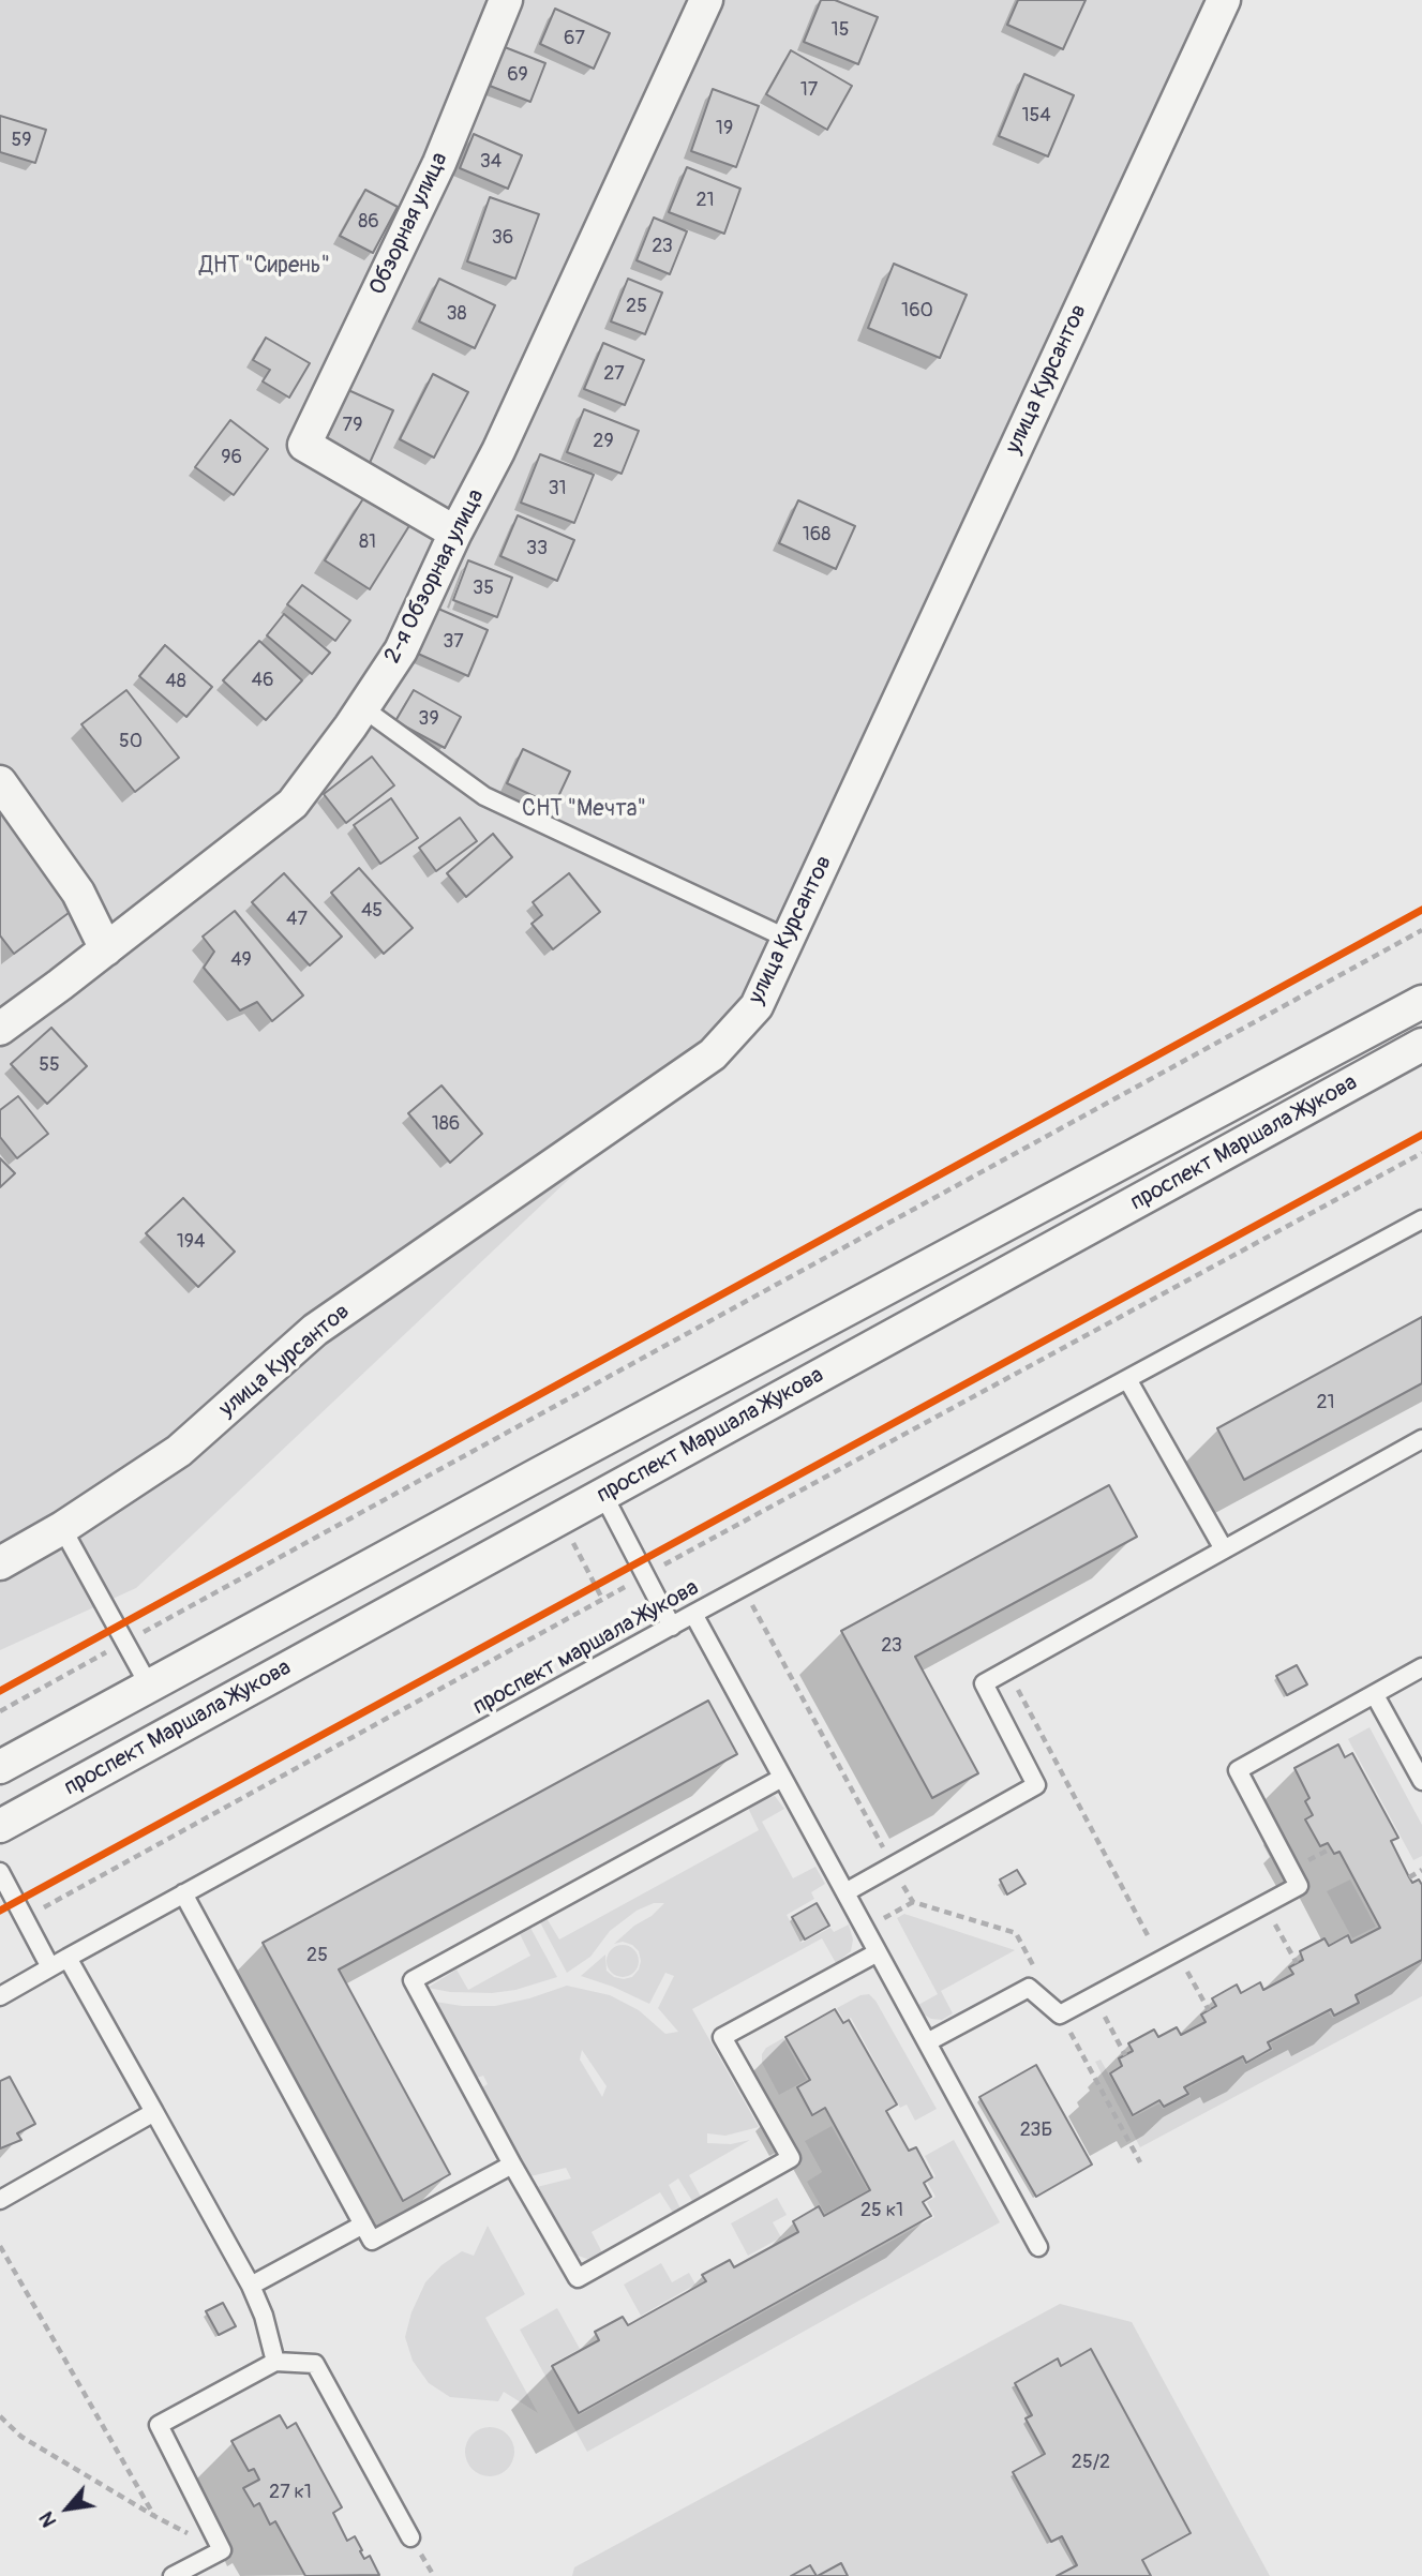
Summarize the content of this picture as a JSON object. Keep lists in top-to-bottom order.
{
  "streets": {
    "street": [
      "Обзорная улица",
      "улица Курсантов",
      "2-я Обзорная улица",
      "проспект Маршала Жукова"
    ],
    "lane": ["проспект маршала Жукова"]
  },
  "crossings": [
    ["Обзорная улица", "2-я Обзорная улица"]
  ],
  "parks": ["ДНТ \"Сирень\"", "СНТ \"Мечта\""],
  "house_numbers": [
    "15",
    "67",
    "69",
    "17",
    "154",
    "19",
    "59",
    "34",
    "21",
    "86",
    "36",
    "23",
    "25",
    "160",
    "38",
    "27",
    "79",
    "29",
    "96",
    "31",
    "168",
    "81",
    "33",
    "35",
    "37",
    "46",
    "48",
    "39",
    "50",
    "45",
    "47",
    "49",
    "55",
    "186",
    "194",
    "21",
    "23",
    "25",
    "23Б",
    "25 к1",
    "25/2",
    "27 к1"
  ],
  "north": "bottom left"
}
